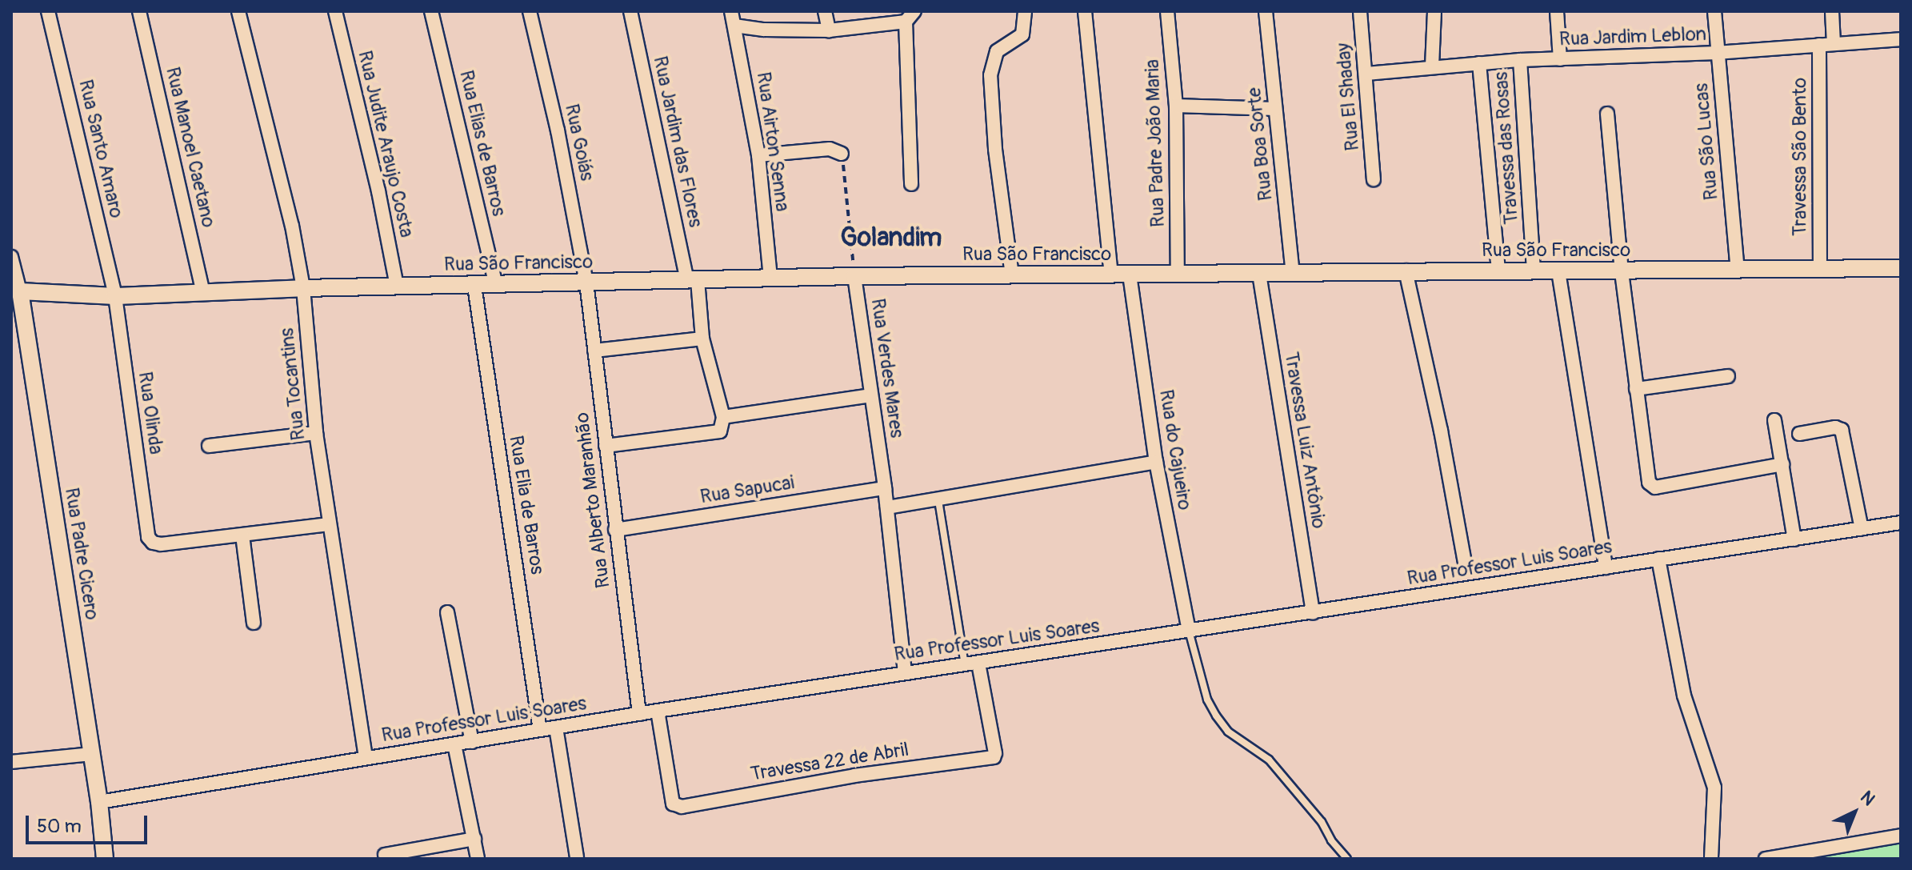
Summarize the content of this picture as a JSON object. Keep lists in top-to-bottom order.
{
  "streets": {
    "street": [
      "Rua Jardim Leblon",
      "Rua El Shaday",
      "Rua Jardim das Flores",
      "Rua Airton Senna",
      "Rua São Lucas",
      "Rua Goiás",
      "Rua Elias de Barros",
      "Rua Padre João Maria",
      "Rua Judite Araujo Costa",
      "Rua Boa Sorte",
      "Rua Manoel Caetano",
      "Travessa das Rosas",
      "Rua Santo Amaro",
      "Travessa São Bento",
      "Rua São Francisco",
      "Rua Verdes Mares",
      "Rua Tocantins",
      "Rua Olinda",
      "Travessa Luiz Antônio",
      "Rua do Cajueiro",
      "Rua Sapucai",
      "Rua Alberto Maranhão",
      "Rua Elia de Barros",
      "Rua Padre Cicero",
      "Rua Professor Luis Soares",
      "Travessa 22 de Abril"
    ]
  },
  "crossings": [
    ["Rua Jardim Leblon", "Rua El Shaday"],
    ["Rua Jardim Leblon", "Rua São Lucas"],
    ["Rua Jardim Leblon", "Travessa das Rosas"],
    ["Rua Jardim Leblon", "Travessa São Bento"],
    ["Rua Jardim das Flores", "Rua São Francisco"],
    ["Rua Airton Senna", "Rua São Francisco"],
    ["Rua São Lucas", "Rua São Francisco"],
    ["Rua Goiás", "Rua São Francisco"],
    ["Rua Goiás", "Rua Alberto Maranhão"],
    ["Rua Elias de Barros", "Rua São Francisco"],
    ["Rua Padre João Maria", "Rua São Francisco"],
    ["Rua Judite Araujo Costa", "Rua São Francisco"],
    ["Rua Boa Sorte", "Rua São Francisco"],
    ["Rua Manoel Caetano", "Rua São Francisco"],
    ["Travessa das Rosas", "Rua São Francisco"],
    ["Rua Santo Amaro", "Rua São Francisco"],
    ["Rua Santo Amaro", "Rua Olinda"],
    ["Travessa São Bento", "Rua São Francisco"],
    ["Rua São Francisco", "Rua Verdes Mares"],
    ["Rua São Francisco", "Rua Tocantins"],
    ["Rua São Francisco", "Rua Olinda"],
    ["Rua São Francisco", "Travessa Luiz Antônio"],
    ["Rua São Francisco", "Rua do Cajueiro"],
    ["Rua São Francisco", "Rua Alberto Maranhão"],
    ["Rua São Francisco", "Rua Elia de Barros"],
    ["Rua São Francisco", "Rua Padre Cicero"],
    ["Rua Verdes Mares", "Rua Sapucai"],
    ["Rua Verdes Mares", "Rua Professor Luis Soares"],
    ["Rua Tocantins", "Rua Professor Luis Soares"],
    ["Travessa Luiz Antônio", "Rua Professor Luis Soares"],
    ["Rua do Cajueiro", "Rua Professor Luis Soares"],
    ["Rua Sapucai", "Rua Alberto Maranhão"],
    ["Rua Alberto Maranhão", "Rua Professor Luis Soares"],
    ["Rua Elia de Barros", "Rua Professor Luis Soares"],
    ["Rua Padre Cicero", "Rua Professor Luis Soares"],
    ["Rua Professor Luis Soares", "Travessa 22 de Abril"]
  ],
  "districts": ["Golandim"],
  "scale_bar": "50 m",
  "north": "top right"
}
